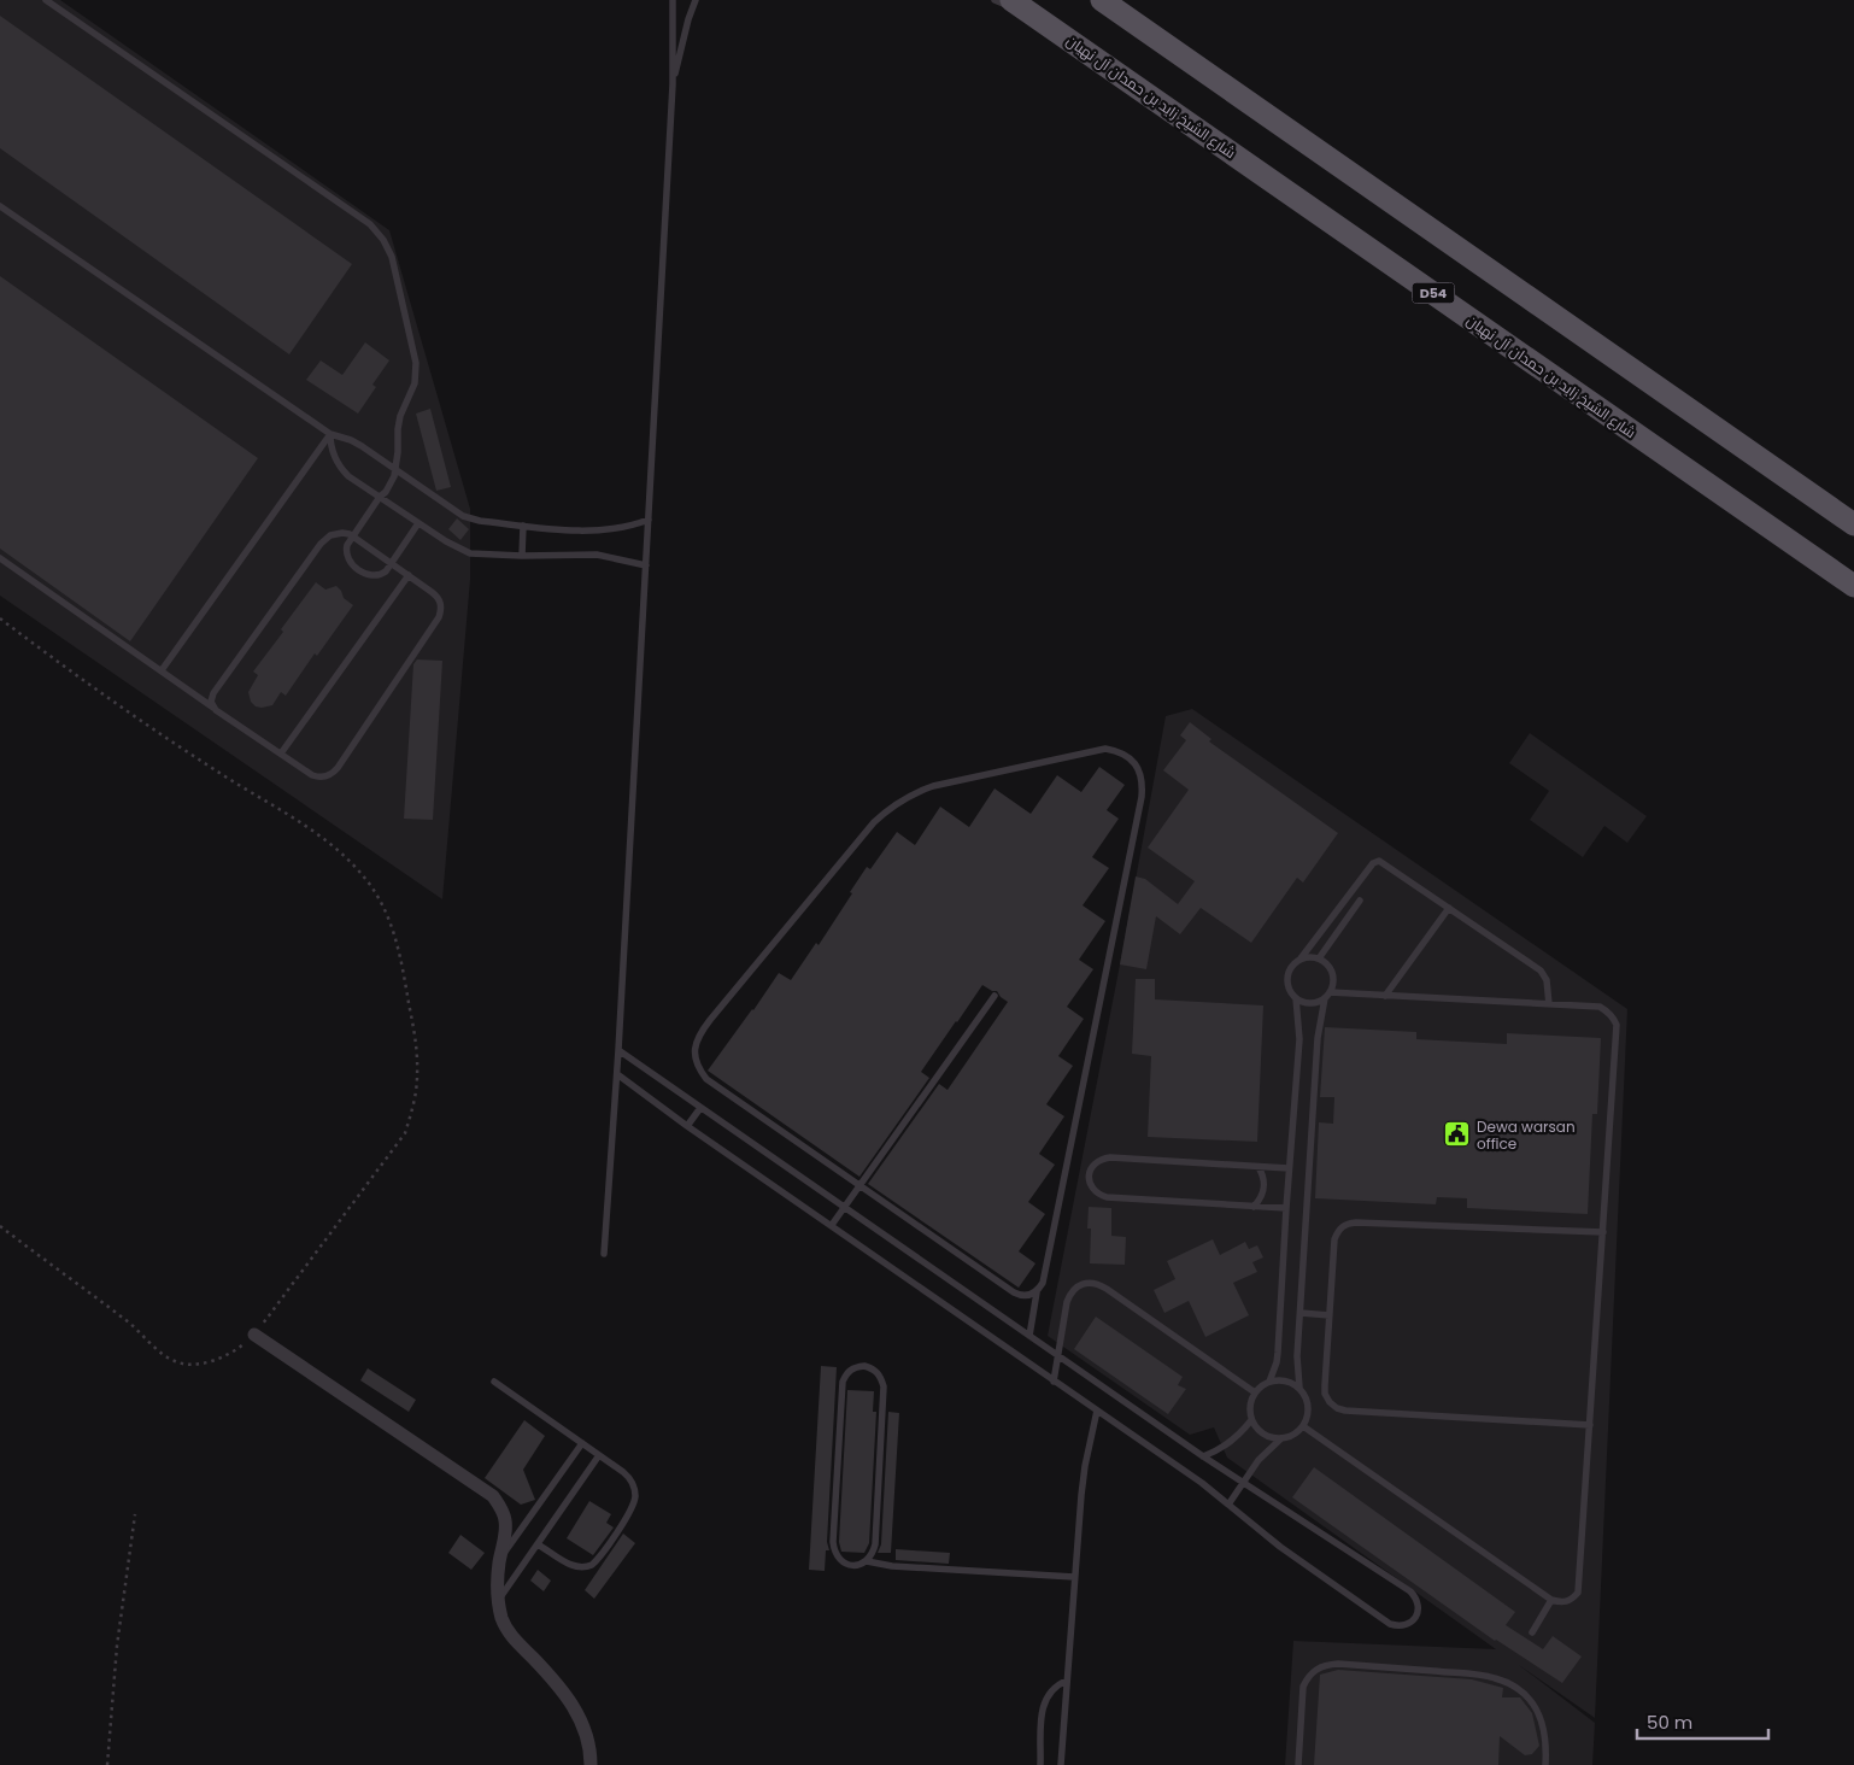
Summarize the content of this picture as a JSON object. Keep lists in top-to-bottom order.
{
  "streets": {
    "main road": ["شارع الشيخ زايد بن حمدان آل نهيان", "D54"]
  },
  "places": {
    "public building": ["Dewa warsan office"]
  },
  "scale_bar": "50 m"
}
